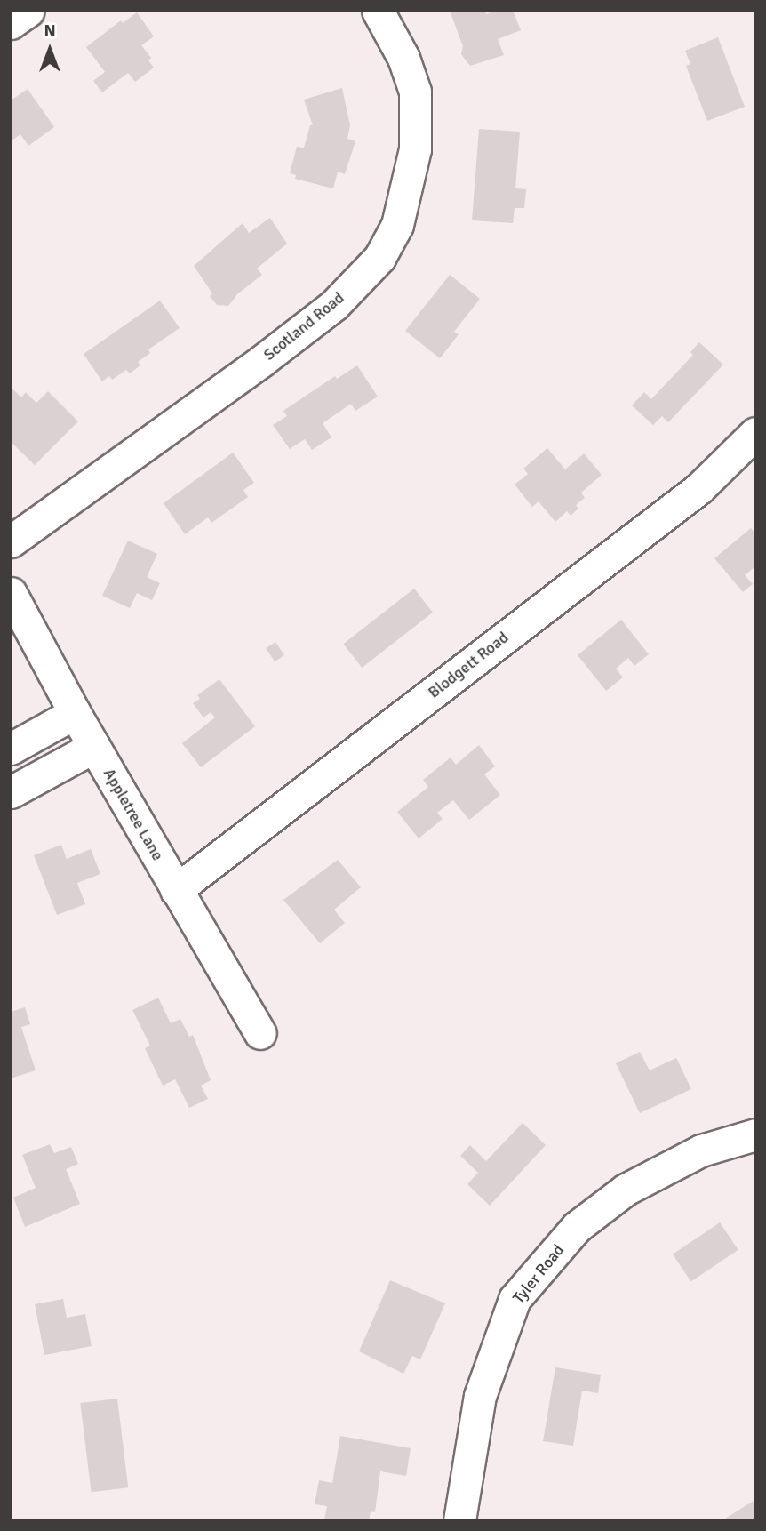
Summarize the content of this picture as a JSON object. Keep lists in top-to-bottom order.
{
  "streets": {
    "street": [
      "Scotland Road",
      "Blodgett Road",
      "Appletree Lane",
      "Tyler Road"
    ]
  },
  "crossings": [
    ["Blodgett Road", "Appletree Lane"]
  ],
  "north": "top"
}
